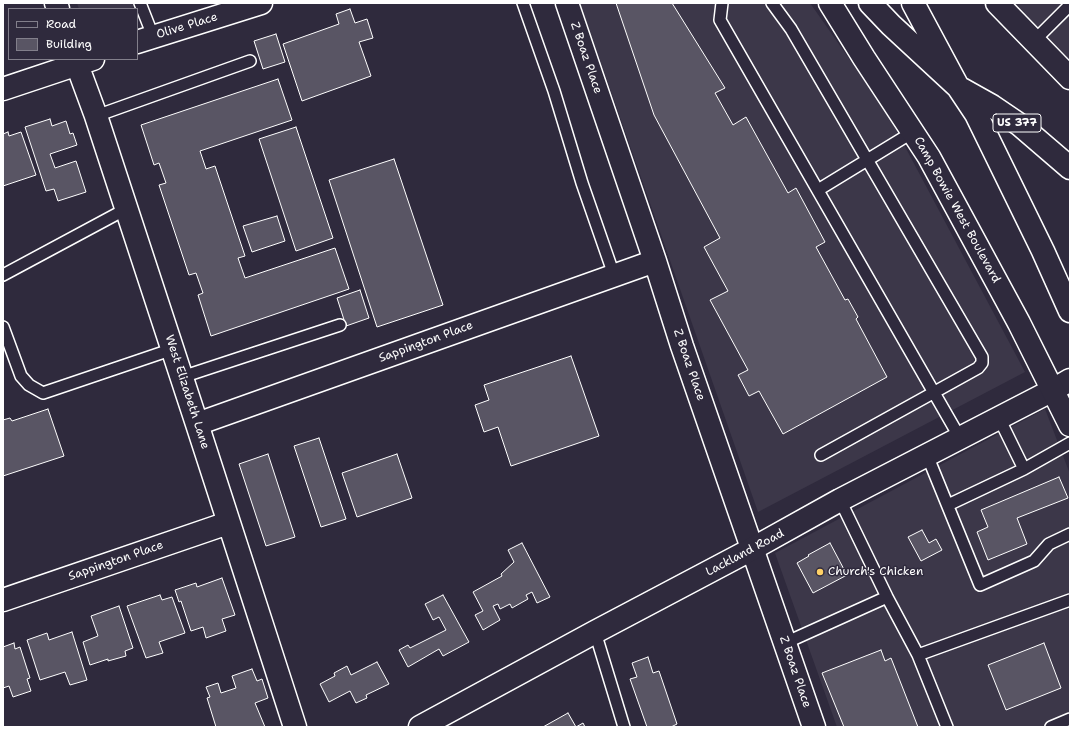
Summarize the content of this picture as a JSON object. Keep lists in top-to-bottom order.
{
  "streets": {
    "street": [
      "Olive Place",
      "Z Boaz Place",
      "US 377",
      "Camp Bowie West Boulevard",
      "Sappington Place",
      "West Elizabeth Lane",
      "Lackland Road"
    ]
  },
  "crossings": [
    ["Z Boaz Place", "Sappington Place"],
    ["Z Boaz Place", "Lackland Road"],
    ["Camp Bowie West Boulevard", "Lackland Road"],
    ["Sappington Place", "West Elizabeth Lane"]
  ],
  "places": ["Church's Chicken"],
  "legend": ["Road", "Building"]
}
